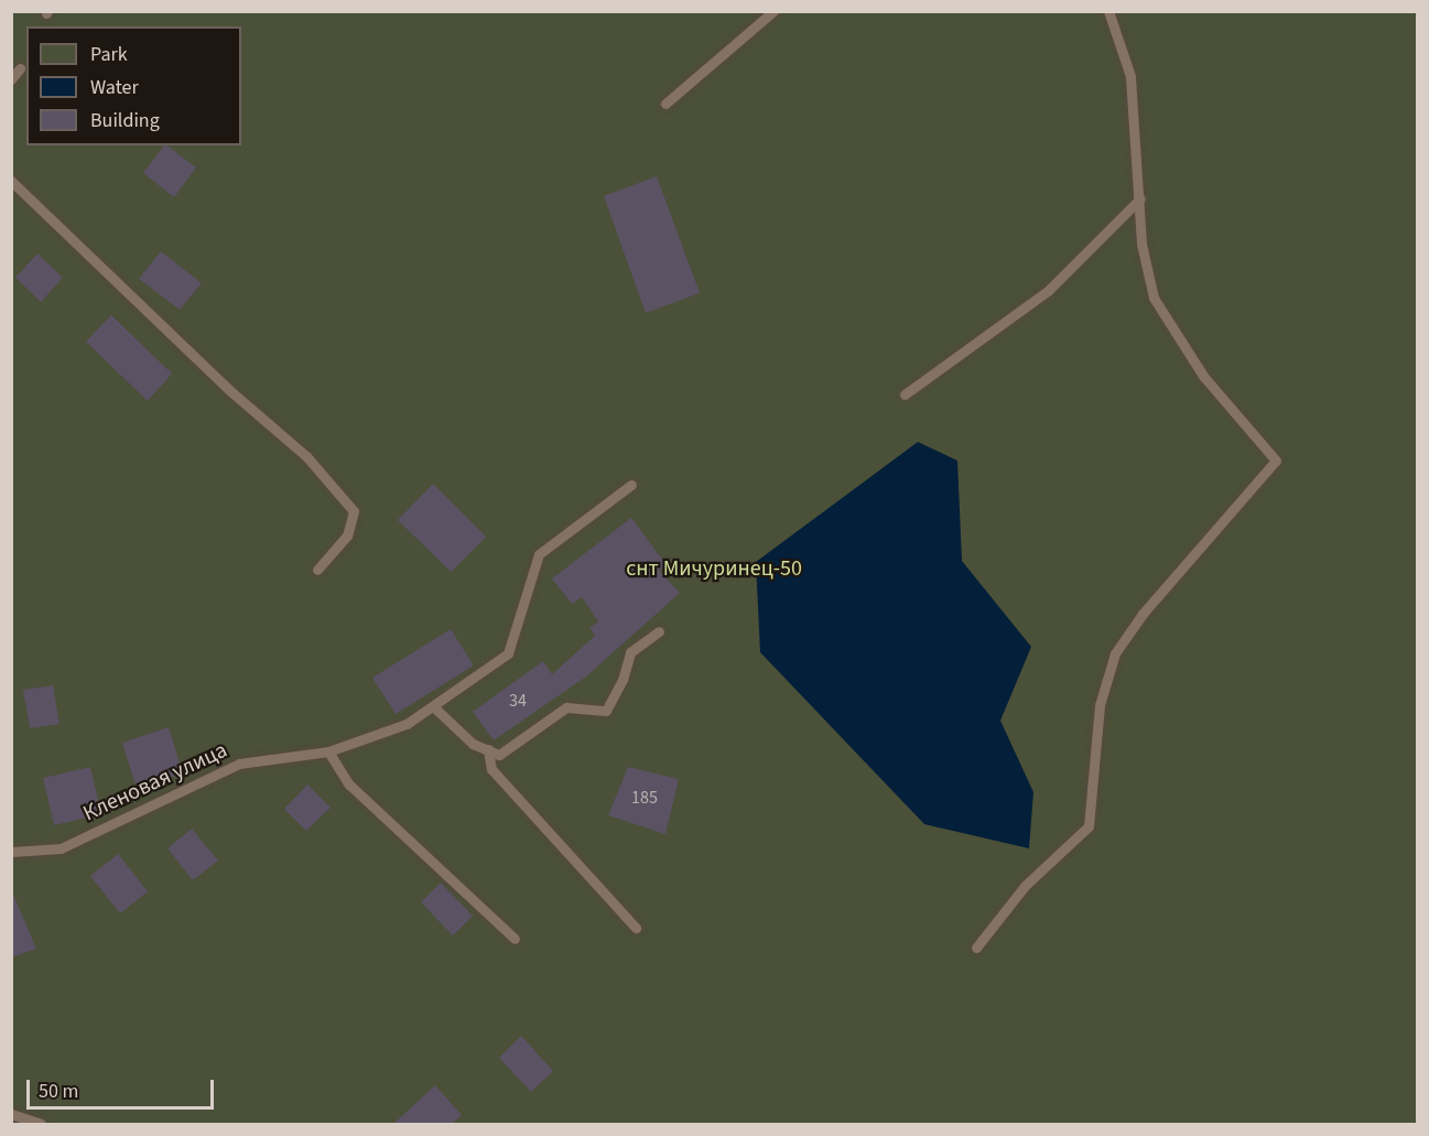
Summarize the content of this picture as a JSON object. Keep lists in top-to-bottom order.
{
  "streets": {
    "lane": ["Кленовая улица"]
  },
  "parks": ["снт Мичуринец-50"],
  "house_numbers": ["34", "185"],
  "legend": ["Park", "Water", "Building"],
  "scale_bar": "50 m"
}
